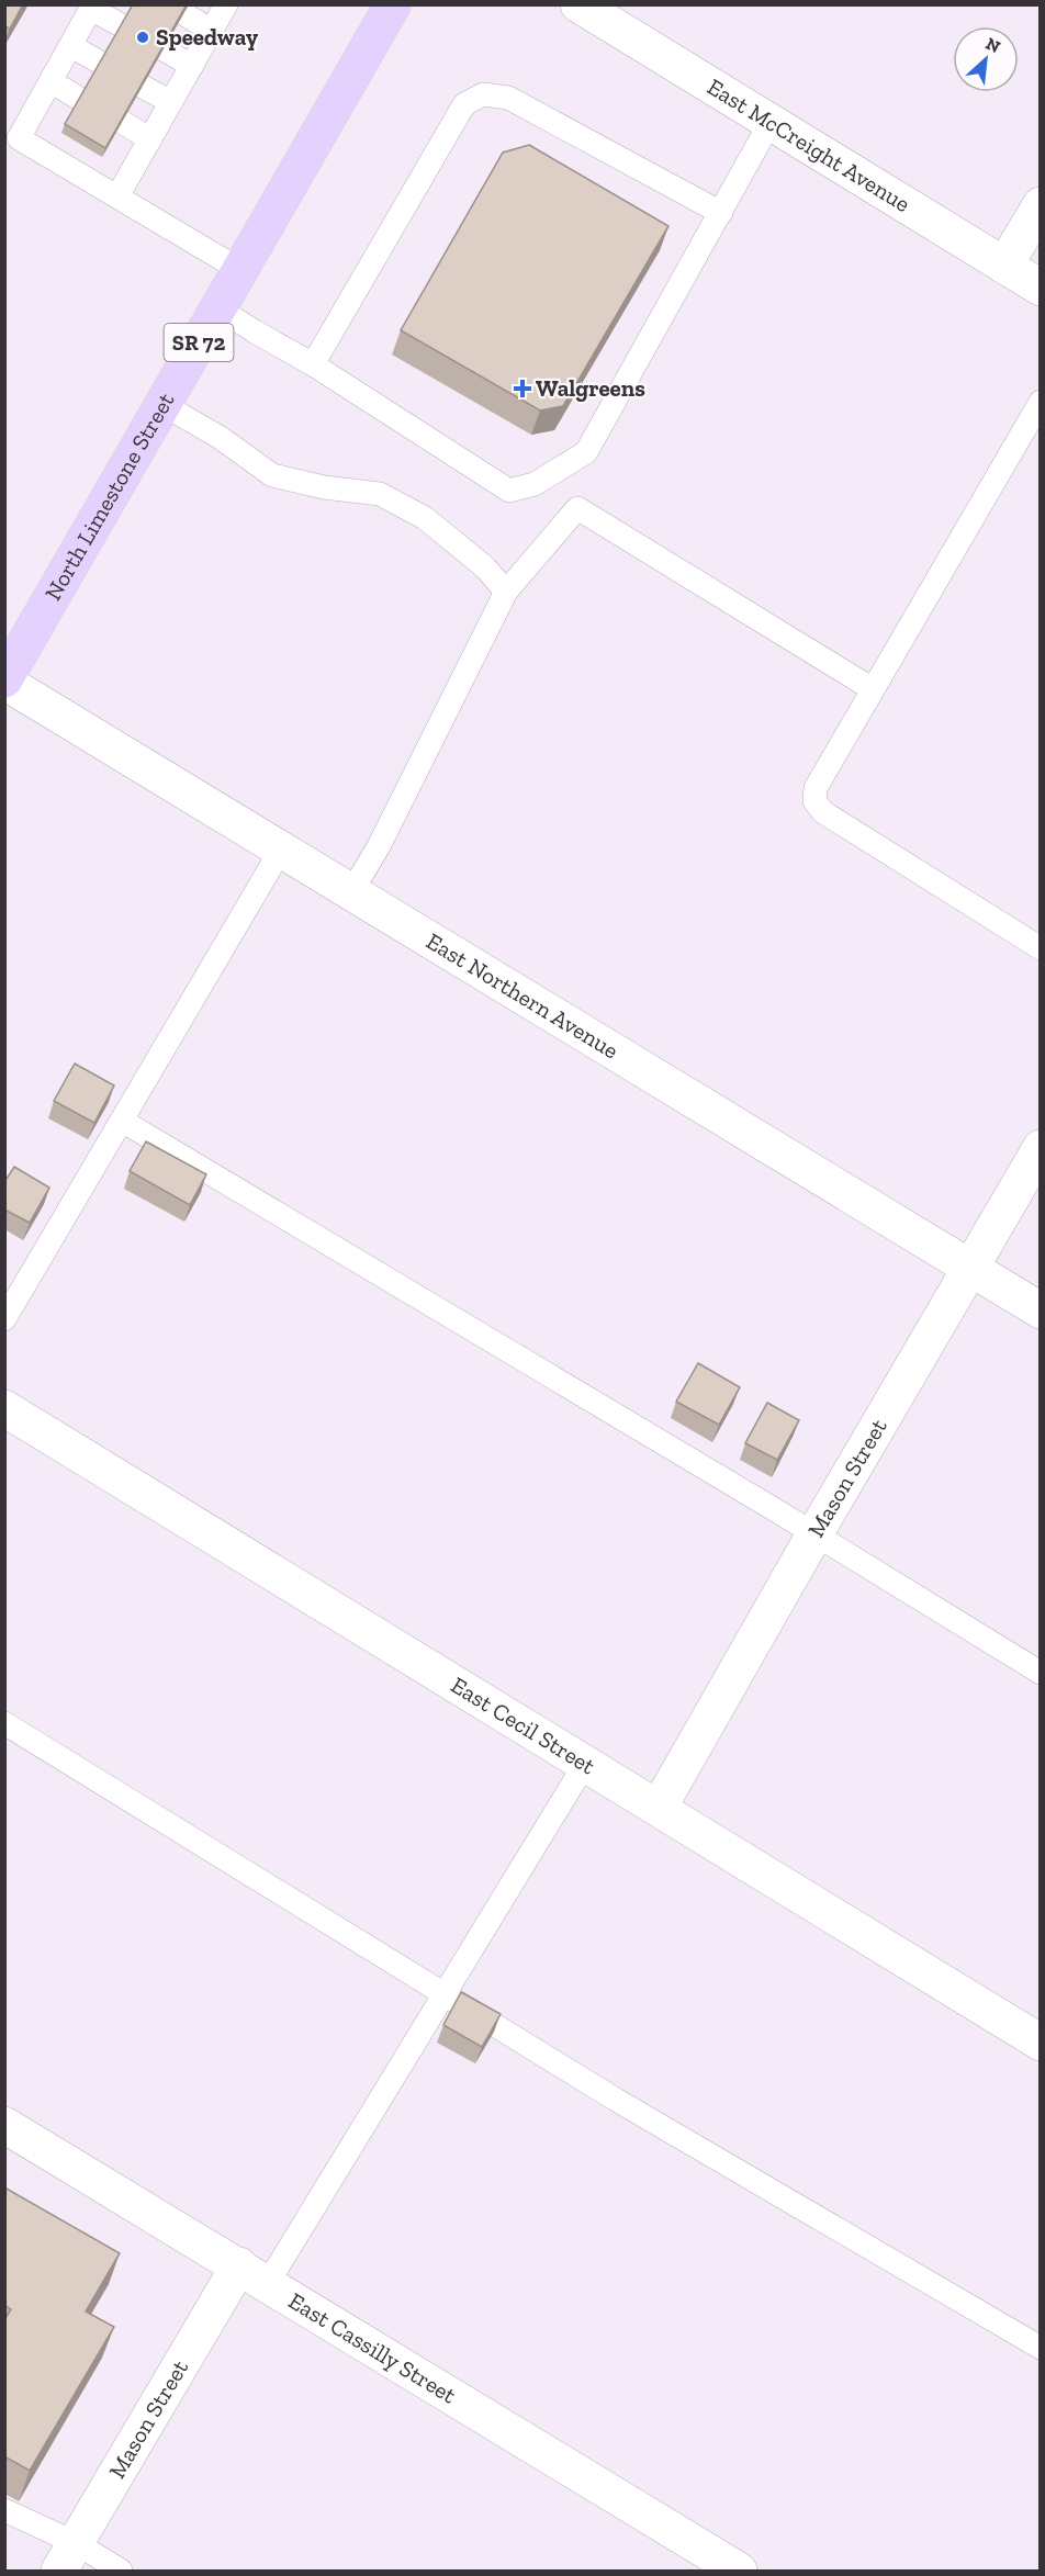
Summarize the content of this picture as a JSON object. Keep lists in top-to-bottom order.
{
  "streets": {
    "main road": ["SR 72", "North Limestone Street"],
    "street": [
      "East McCreight Avenue",
      "East Northern Avenue",
      "Mason Street",
      "East Cecil Street",
      "East Cassilly Street"
    ]
  },
  "crossings": [
    ["North Limestone Street", "East Northern Avenue"],
    ["East Northern Avenue", "Mason Street"],
    ["Mason Street", "East Cecil Street"],
    ["Mason Street", "East Cassilly Street"]
  ],
  "places": {
    "other": ["Speedway"],
    "health": ["Walgreens"]
  },
  "north": "top right"
}
